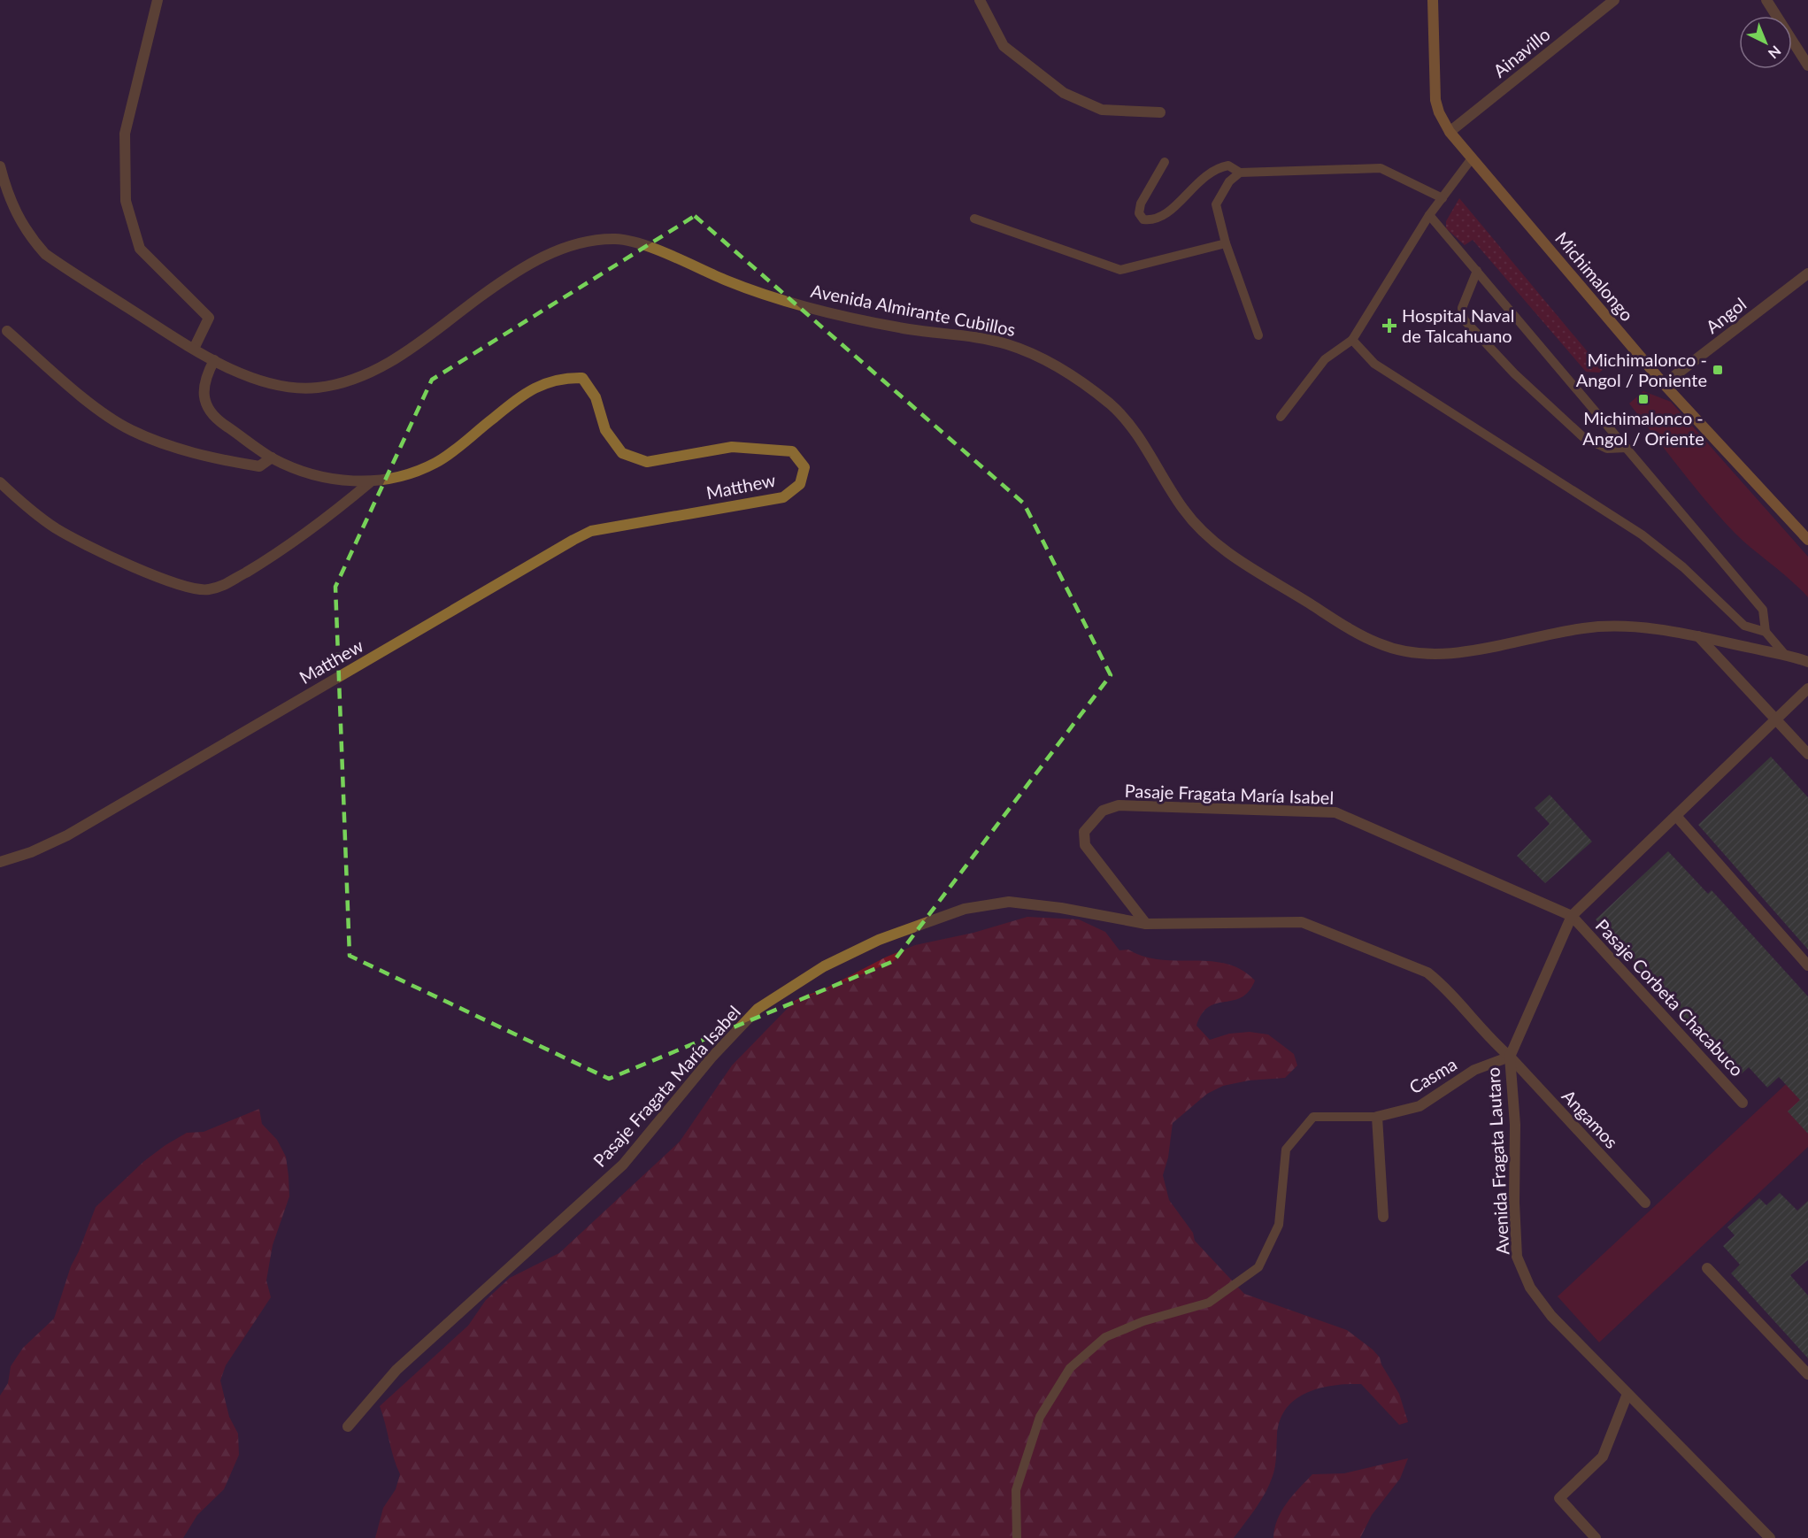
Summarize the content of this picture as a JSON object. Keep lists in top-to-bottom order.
{
  "streets": {
    "main road": ["Michimalongo"],
    "street": [
      "Ainavillo",
      "Avenida Almirante Cubillos",
      "Angol",
      "Matthew",
      "Pasaje Fragata María Isabel",
      "Pasaje Corbeta Chacabuco",
      "Casma",
      "Angamos",
      "Avenida Fragata Lautaro"
    ]
  },
  "crossings": [
    ["Ainavillo", "Michimalongo"],
    ["Michimalongo", "Angol"],
    ["Avenida Almirante Cubillos", "Matthew"],
    ["Pasaje Fragata María Isabel", "Pasaje Corbeta Chacabuco"],
    ["Pasaje Fragata María Isabel", "Casma"],
    ["Pasaje Fragata María Isabel", "Angamos"],
    ["Pasaje Fragata María Isabel", "Avenida Fragata Lautaro"],
    ["Pasaje Corbeta Chacabuco", "Avenida Fragata Lautaro"],
    ["Casma", "Angamos"],
    ["Casma", "Avenida Fragata Lautaro"],
    ["Angamos", "Avenida Fragata Lautaro"]
  ],
  "places": {
    "health": ["Hospital Naval de Talcahuano"],
    "transit": ["Michimalonco - Angol / Poniente", "Michimalonco - Angol / Oriente"]
  },
  "north": "bottom right"
}
